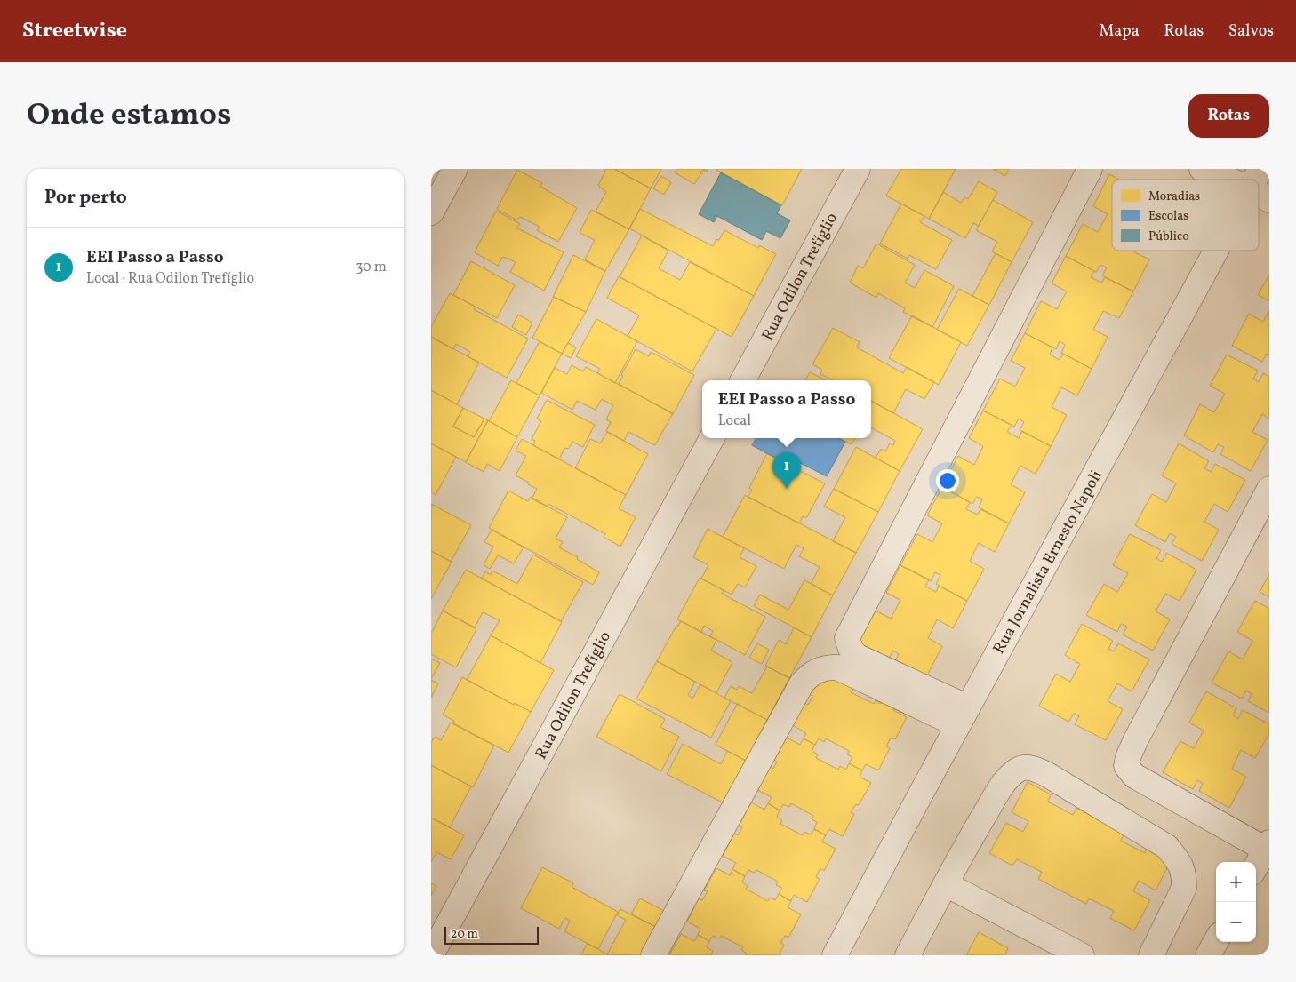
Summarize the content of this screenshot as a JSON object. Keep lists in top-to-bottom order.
{
  "streets": {
    "street": ["Rua Odilon Trefíglio", "Rua Jornalista Ernesto Napoli"]
  },
  "legend": ["Moradias", "Escolas", "Público"],
  "scale_bar": "20 m",
  "page": {
    "header": "Streetwise",
    "nav": ["Mapa", "Rotas", "Salvos"],
    "title": "Onde estamos",
    "buttons": "Rotas",
    "heading": "Por perto",
    "list": [
      {
        "mark": "1",
        "name": "EEI Passo a Passo",
        "note": "Local · Rua Odilon Trefíglio",
        "value": "30 m"
      }
    ],
    "popup": ["EEI Passo a Passo", "Local"],
    "pins": "1",
    "map_buttons": ["+", "−"],
    "scale": "20 m"
  }
}
